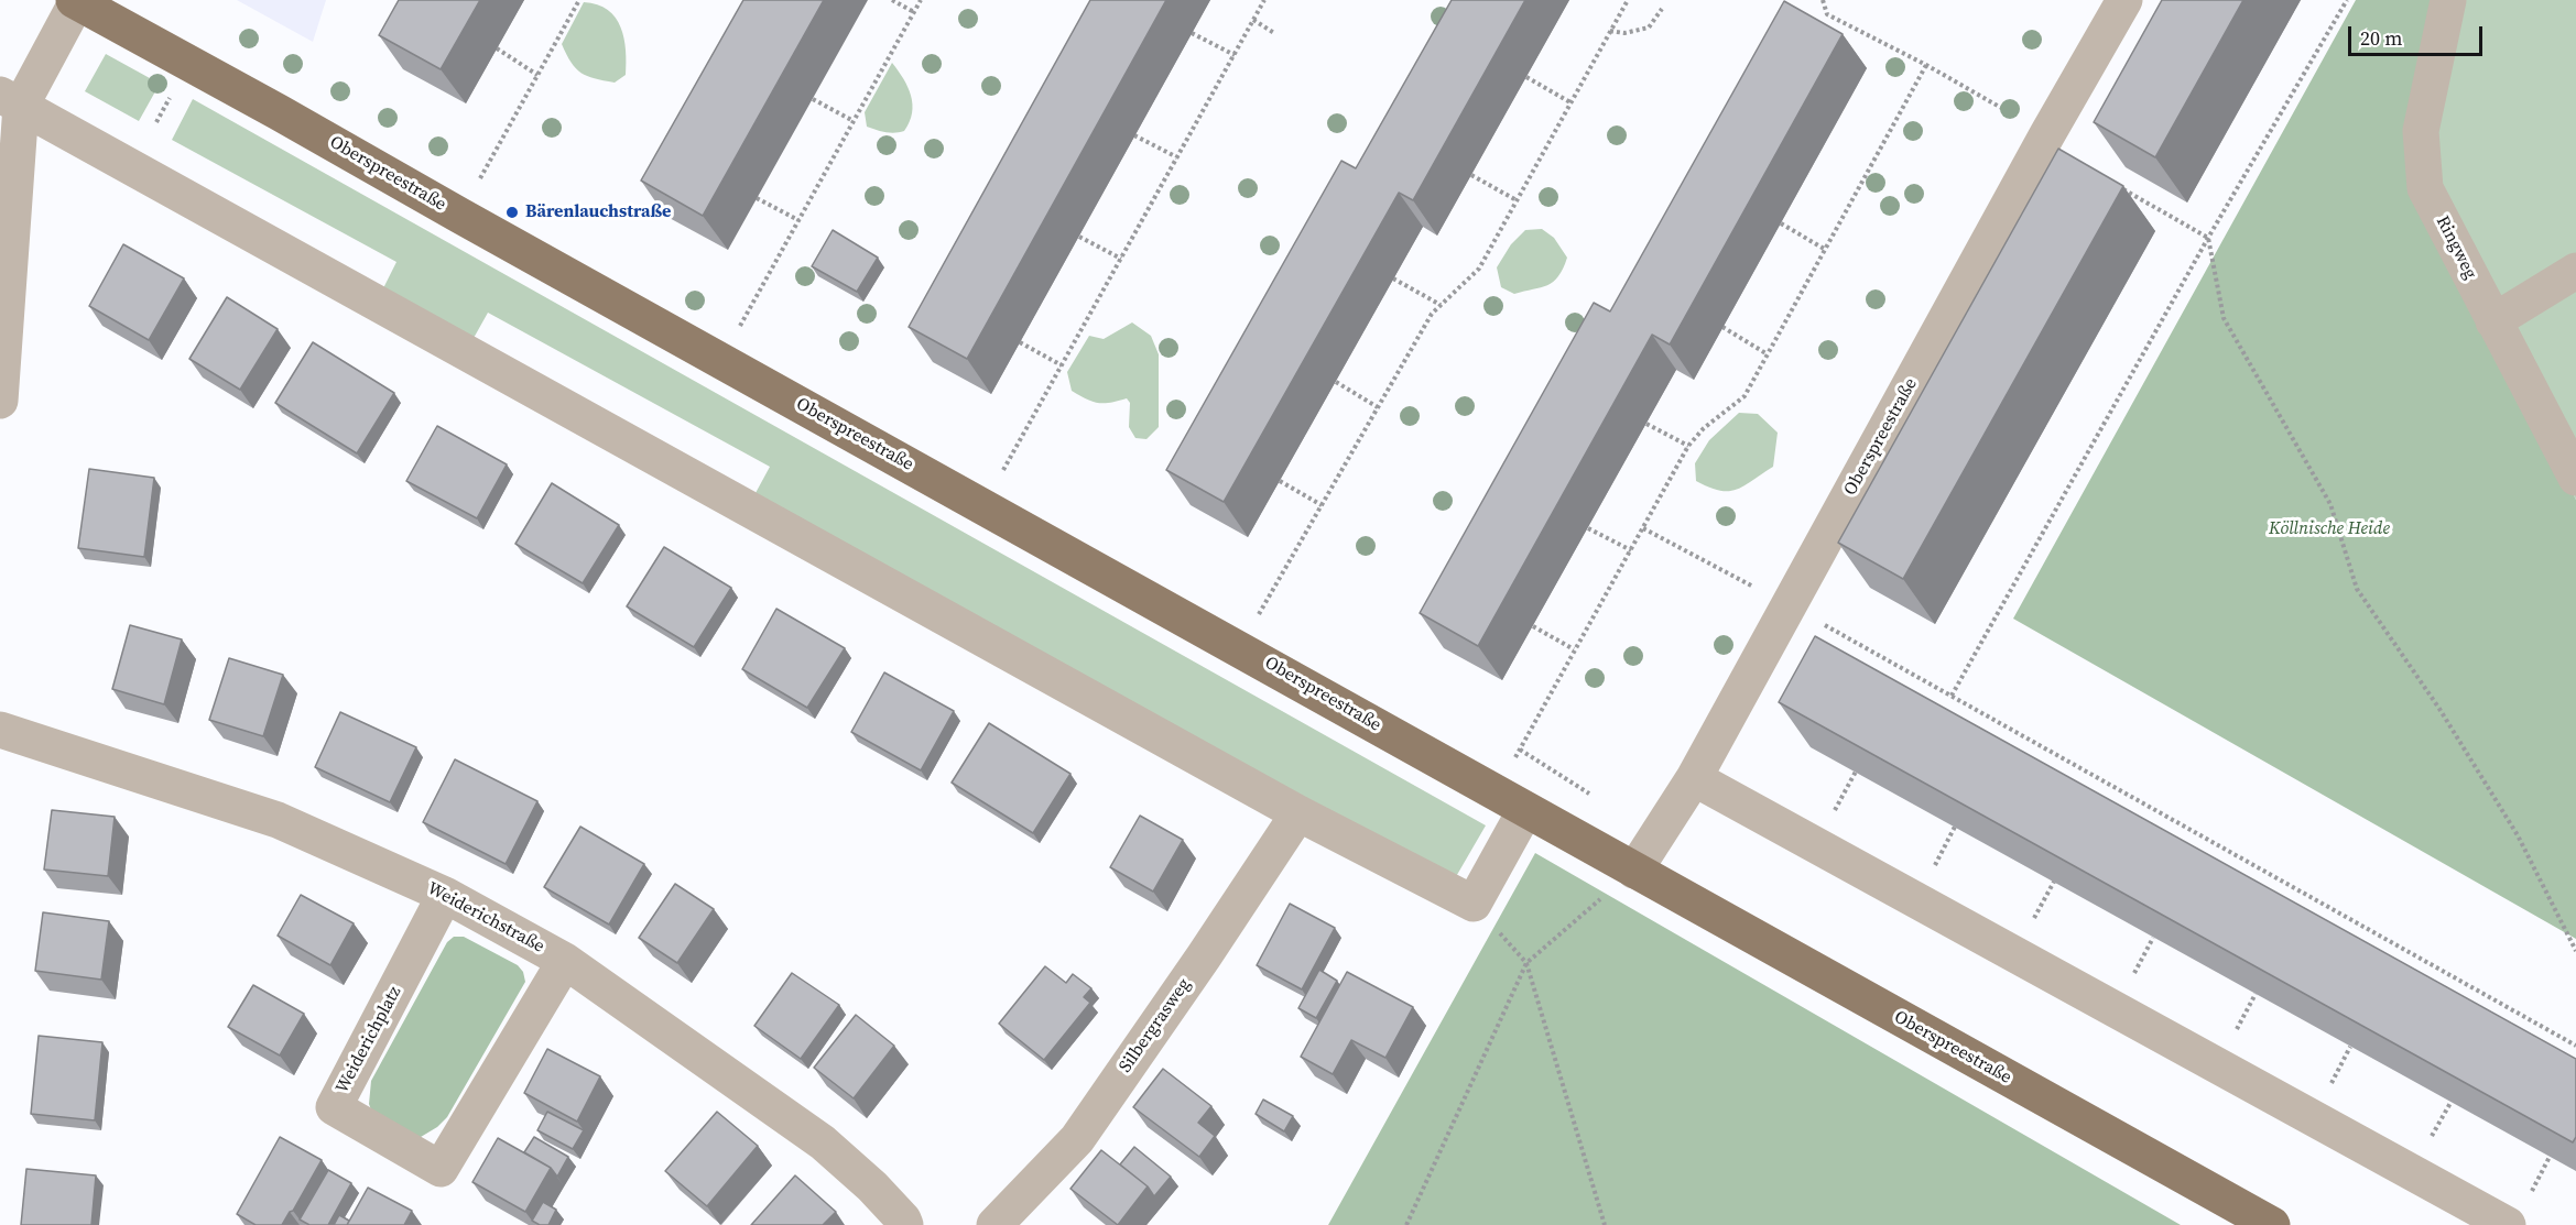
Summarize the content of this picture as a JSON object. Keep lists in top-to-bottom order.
{
  "streets": {
    "main road": ["Oberspreestraße"],
    "street": [
      "Ringweg",
      "Weiderichstraße",
      "Silbergrasweg",
      "Weiderichplatz"
    ]
  },
  "crossings": [
    ["Weiderichstraße", "Weiderichplatz"]
  ],
  "parks": ["Köllnische Heide"],
  "places": ["Bärenlauchstraße"],
  "scale_bar": "20 m"
}
